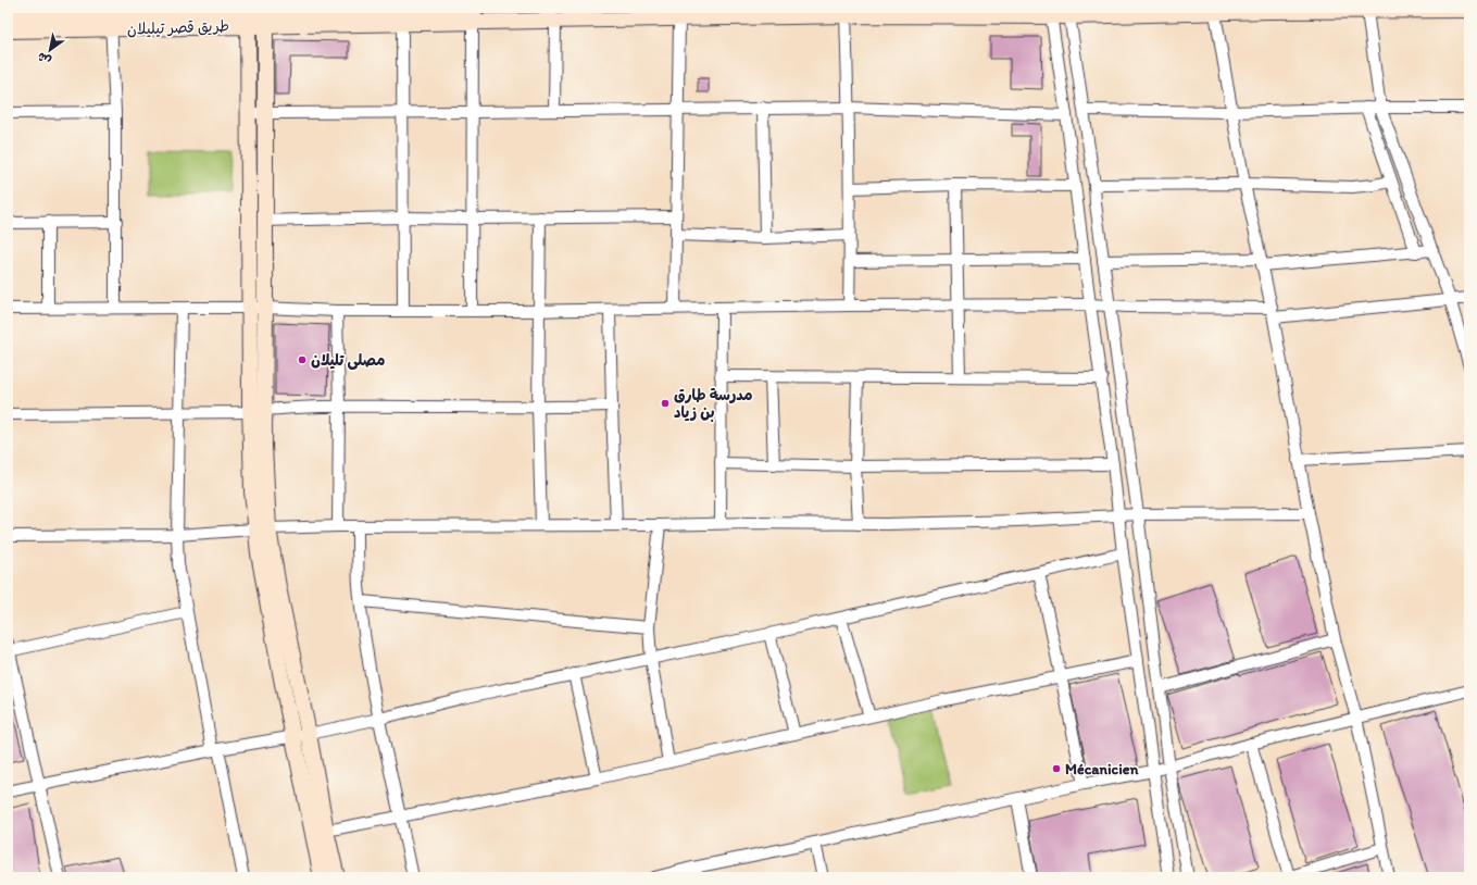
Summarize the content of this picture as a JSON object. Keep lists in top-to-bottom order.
{
  "streets": {
    "main road": ["طريق قصر تيليلان"]
  },
  "places": ["مصلى تليلان", "مدرسة طارق بن زياد", "Mécanicien"],
  "north": "bottom left"
}
